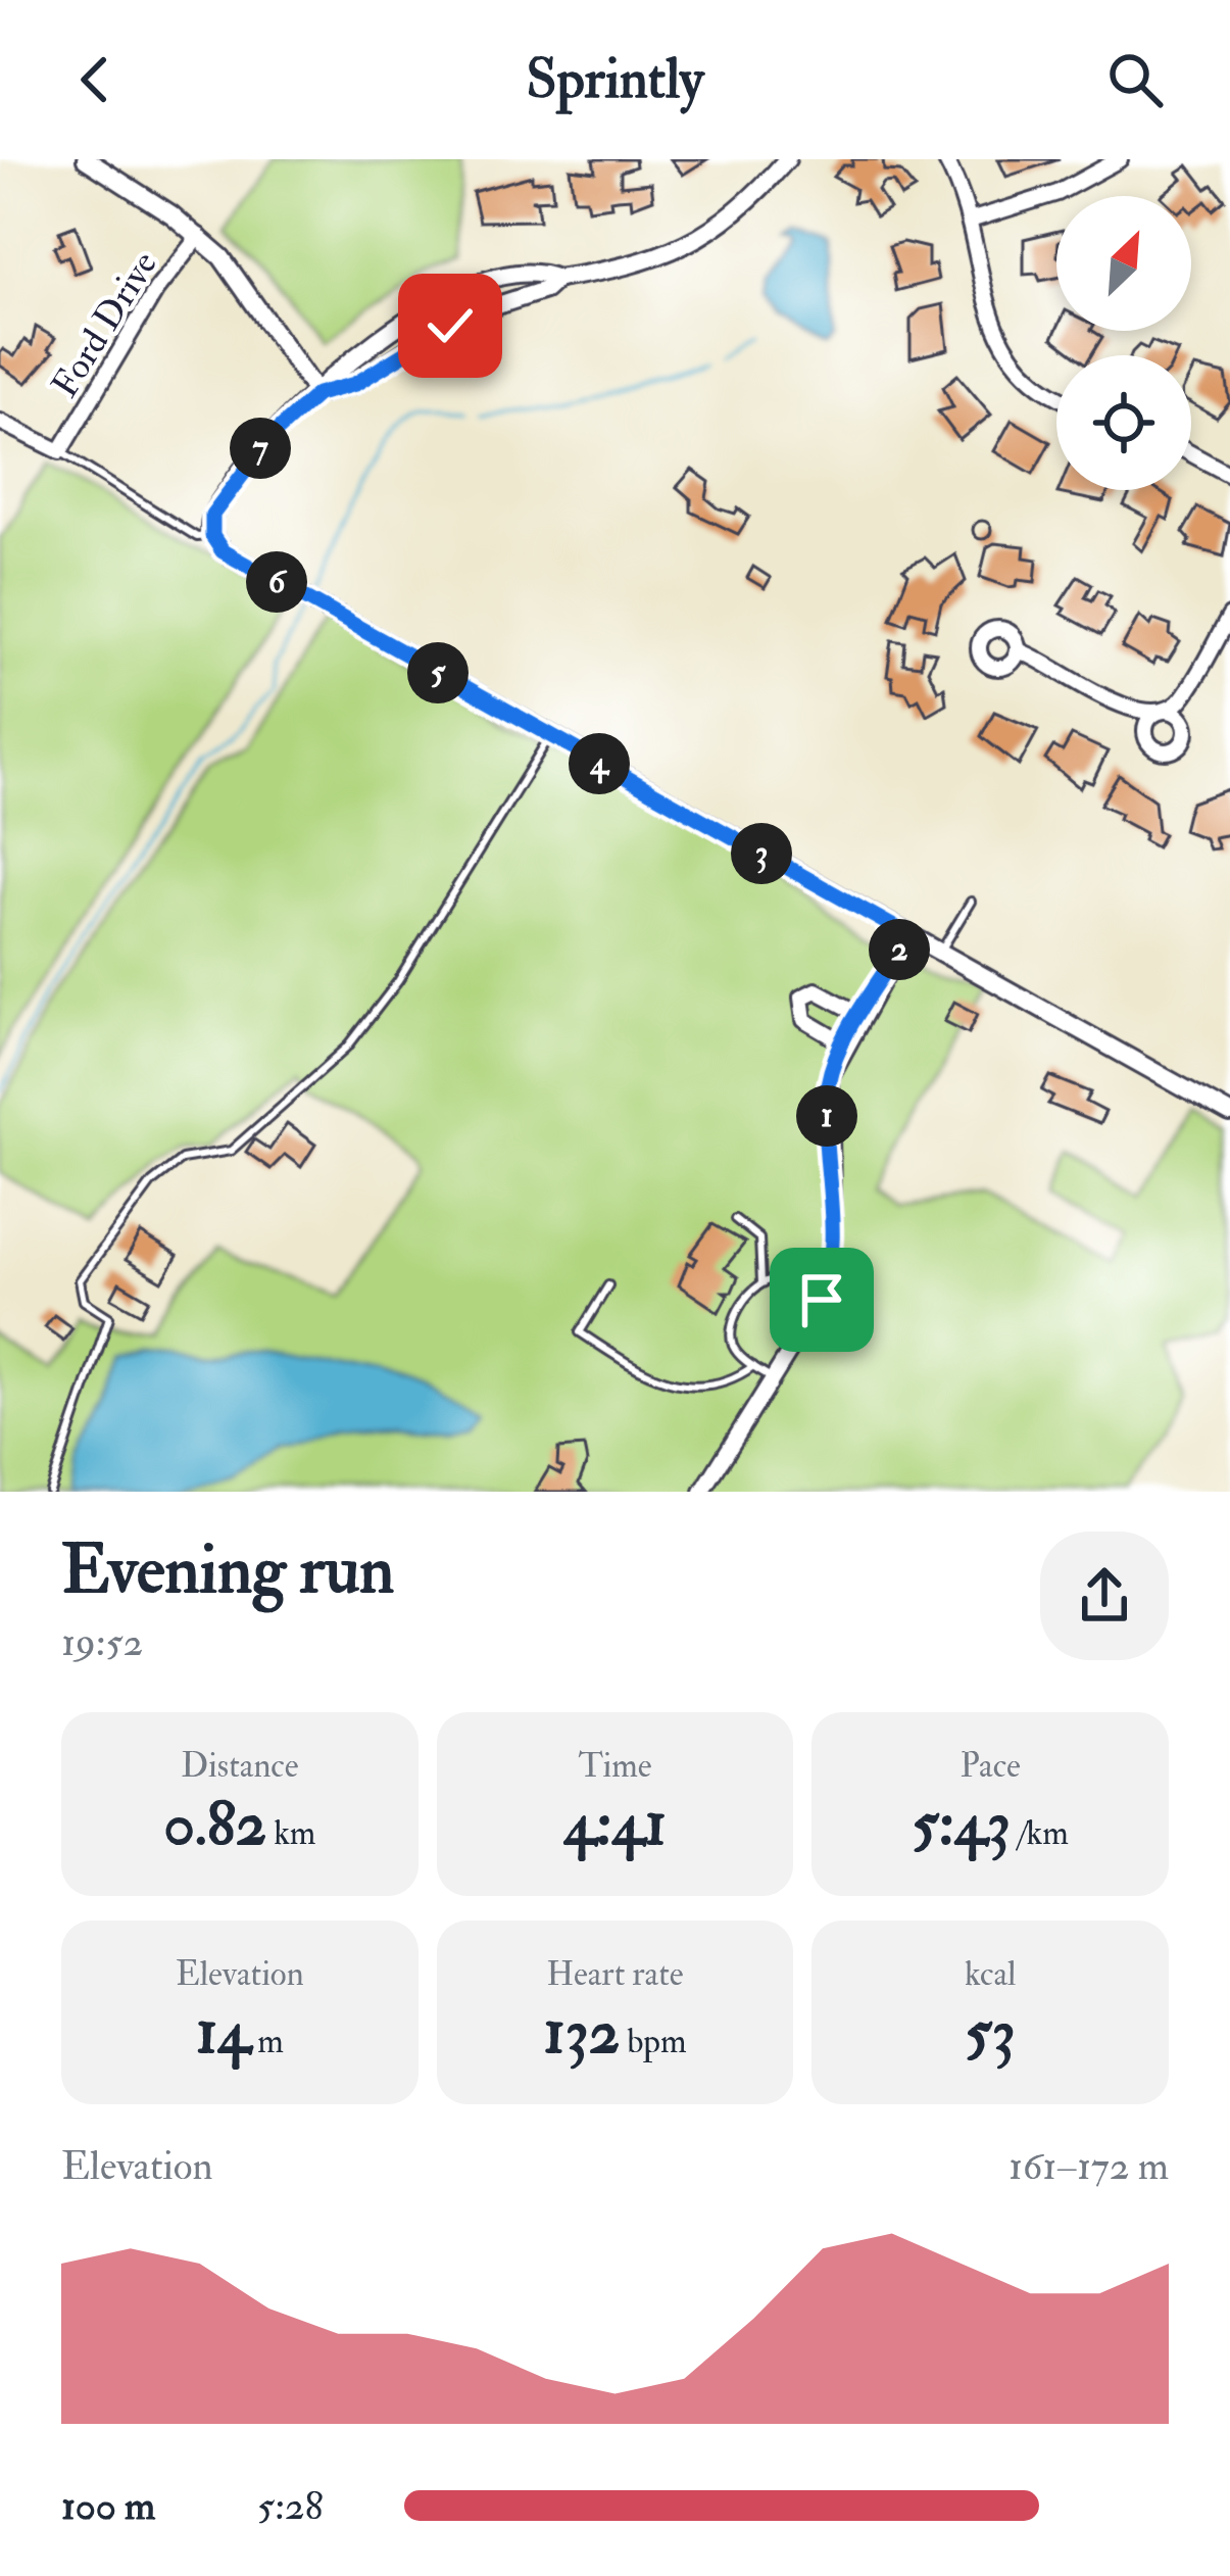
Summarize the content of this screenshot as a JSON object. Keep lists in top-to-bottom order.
{
  "streets": {
    "street": ["Ford Drive"]
  },
  "north": "top right",
  "page": {
    "header": "Sprintly",
    "pins": [
      "7",
      "6",
      "5",
      "4",
      "3",
      "2",
      "1"
    ],
    "heading": ["Evening run", "19:52"],
    "stats": [
      ["Distance", "0.82 km"],
      ["Time", "4:41"],
      ["Pace", "5:43 /km"],
      ["Elevation", "14 m"],
      ["Heart rate", "132 bpm"],
      ["kcal", "53"]
    ],
    "chart": ["Elevation", "161–172 m"],
    "list": [
      {
        "name": "100 m",
        "note": "5:28"
      }
    ]
  }
}
